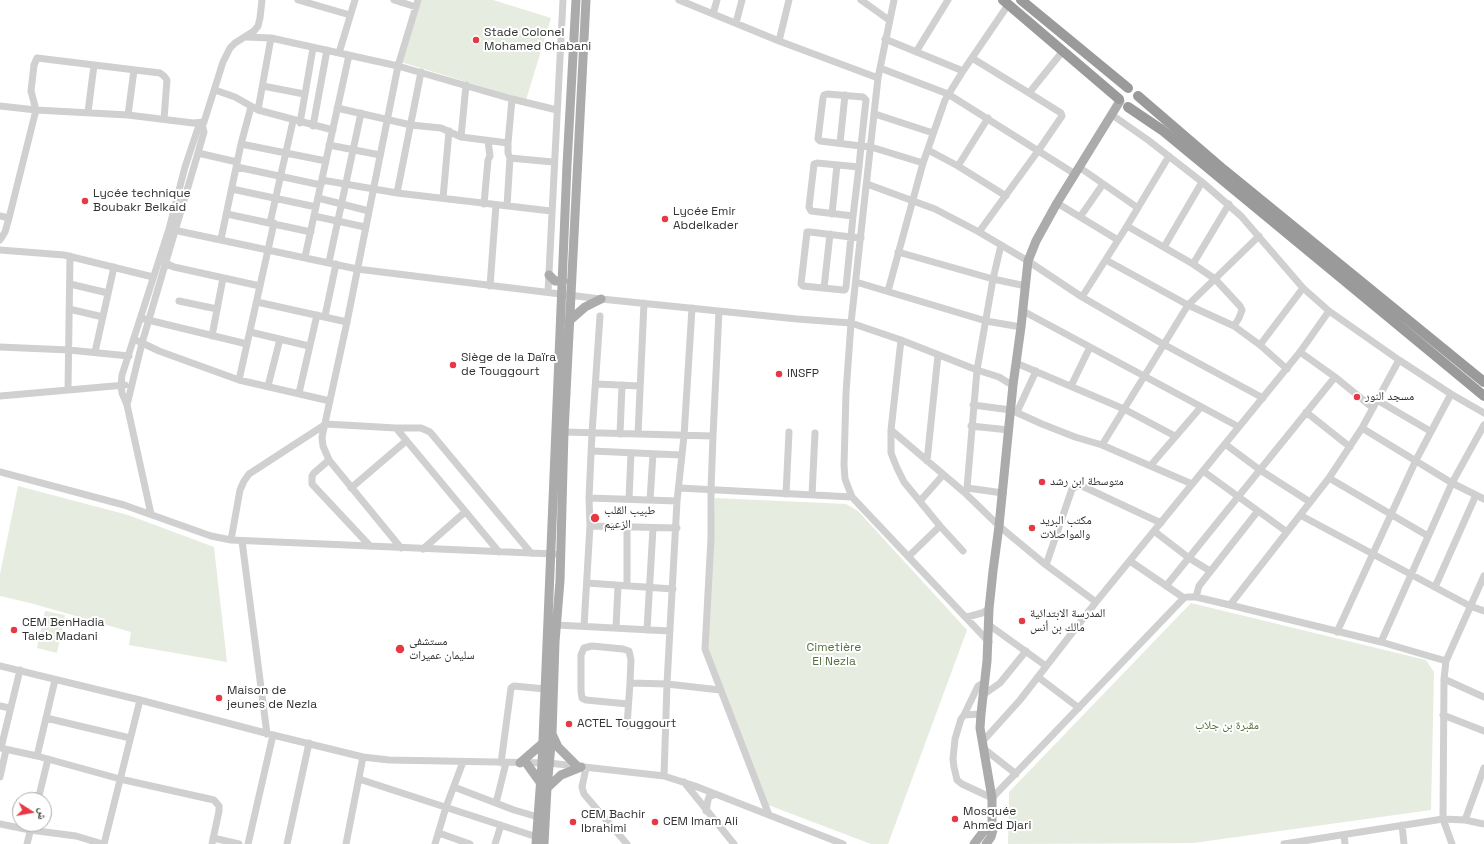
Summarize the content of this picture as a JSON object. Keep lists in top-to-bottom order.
{
  "parks": ["Cimetière El Nezla", "مقبرة بن جلاب"],
  "places": [
    "Stade Colonel Mohamed Chabani",
    "Lycée technique Boubakr Belkaid",
    "Lycée Emir Abdelkader",
    "Siège de la Daïra de Touggourt",
    "INSFP",
    "مسجد النور",
    "متوسطة ابن رشد",
    "طبيب القلب الزعيم",
    "مكتب البريد والمواصلات",
    "المدرسة الابتدائية مالك بن أنس",
    "CEM BenHadia Taleb Madani",
    "مستشفى سليمان عميرات",
    "Maison de jeunes de Nezla",
    "ACTEL Touggourt",
    "Mosquée Ahmed Djari",
    "CEM Bachir Ibrahimi",
    "CEM Imam Ali"
  ],
  "north": "right"
}
